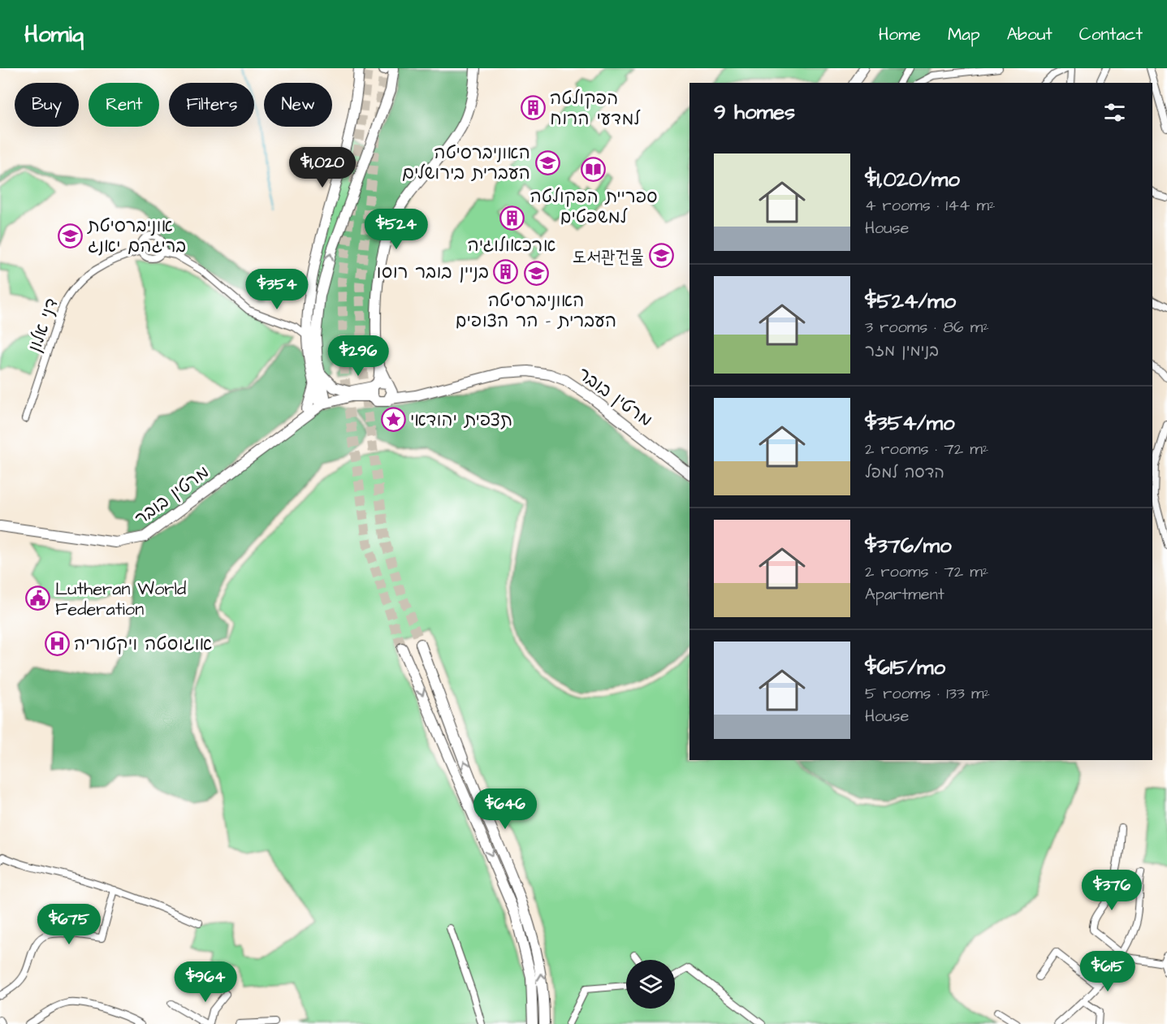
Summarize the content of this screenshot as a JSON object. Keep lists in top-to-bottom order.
{
  "streets": {
    "main road": ["מרטין בובר"],
    "street": ["דני אלון"]
  },
  "places": {
    "building": ["הפקולטה למדעי הרוח", "ארכאולוגיה", "בניין בובר רוסו"],
    "school or university": [
      "האוניברסיטה העברית בירושלים",
      "אוניברסיטת בריגהם יאנג",
      "도서관건물",
      "האוניברסיטה העברית - הר הצופים"
    ],
    "library": ["ספריית הפקולטה למשפטים"],
    "place": ["תצפית יהודאי"],
    "public building": ["Lutheran World Federation"],
    "hospital": ["אוגוסטה ויקטוריה"]
  },
  "page": {
    "header": "Homiq",
    "nav": [
      "Home",
      "Map",
      "About",
      "Contact"
    ],
    "chip": [
      "Buy",
      "Rent",
      "Filters",
      "New"
    ],
    "heading": "9 homes",
    "list": [
      {
        "name": "$1,020/mo",
        "note": "4 rooms · 144 m² · House"
      },
      {
        "name": "$524/mo",
        "note": "3 rooms · 86 m² · בנימין מזר"
      },
      {
        "name": "$354/mo",
        "note": "2 rooms · 72 m² · הדסה למפל"
      },
      {
        "name": "$376/mo",
        "note": "2 rooms · 72 m² · Apartment"
      },
      {
        "name": "$615/mo",
        "note": "5 rooms · 133 m² · House"
      }
    ],
    "price": [
      "$1,020",
      "$524",
      "$354",
      "$296",
      "$646",
      "$376",
      "$675",
      "$615",
      "$964"
    ]
  }
}
